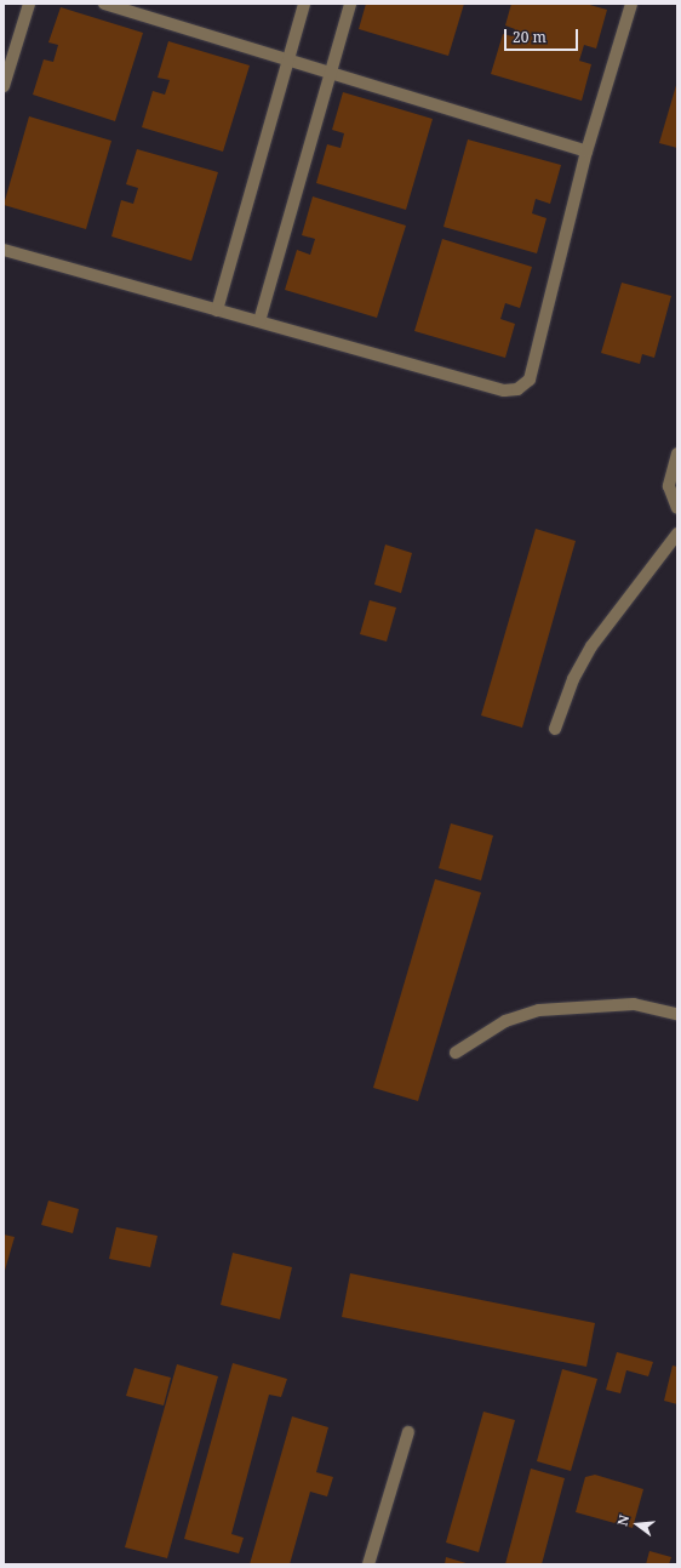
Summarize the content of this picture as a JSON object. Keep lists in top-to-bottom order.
{
  "scale_bar": "20 m",
  "north": "left"
}
